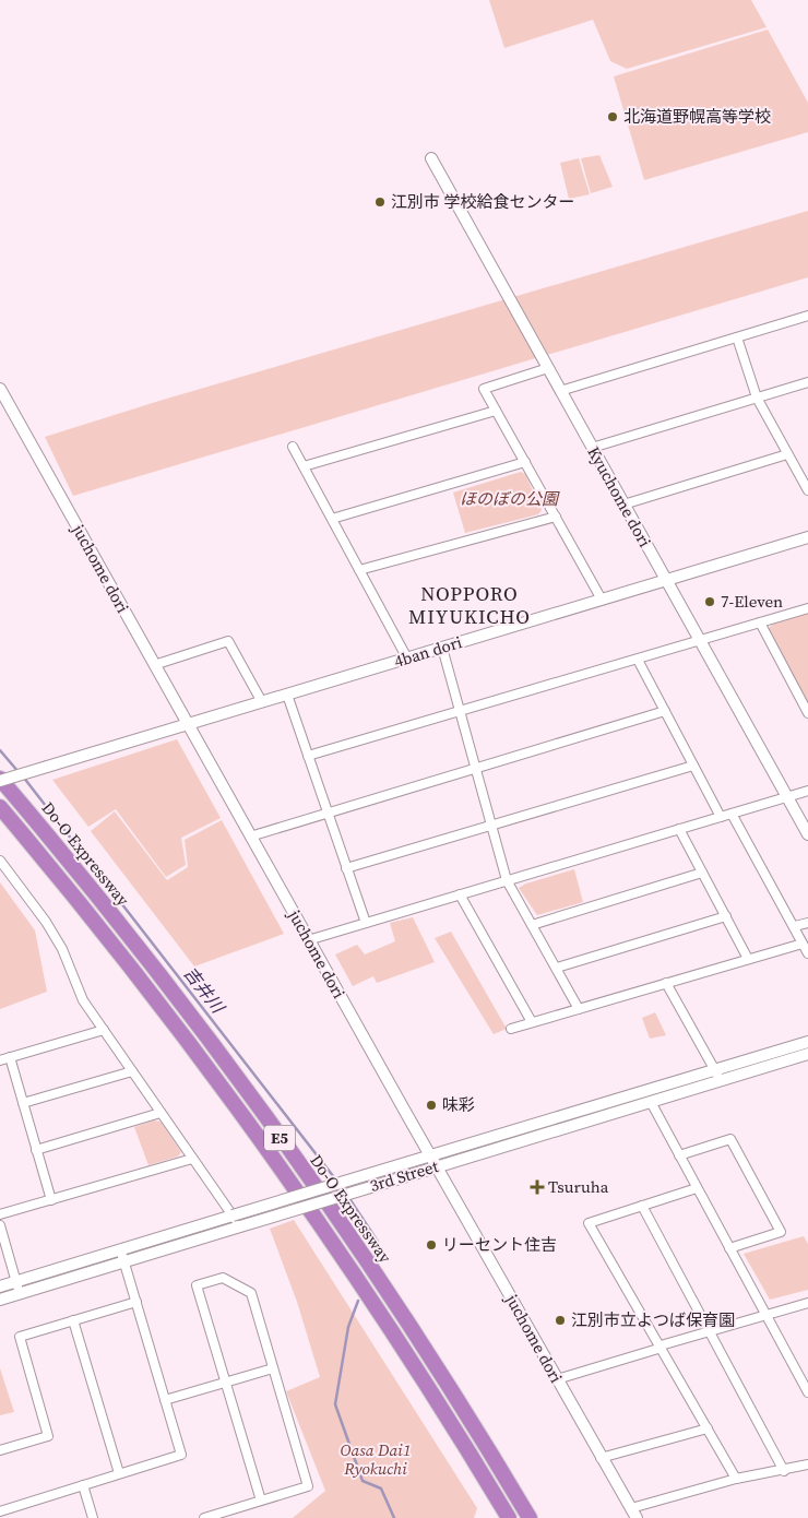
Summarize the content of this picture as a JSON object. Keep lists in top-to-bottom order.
{
  "streets": {
    "highway": ["Do-O Expressway", "E5"],
    "street": [
      "Kyuchome dori",
      "juchome dori",
      "4ban dori",
      "3rd Street"
    ]
  },
  "crossings": [
    ["Kyuchome dori", "4ban dori"],
    ["juchome dori", "4ban dori"],
    ["juchome dori", "3rd Street"],
    ["4ban dori", "Do-O Expressway"]
  ],
  "districts": ["NOPPORO MIYUKICHO"],
  "water": ["吉井川"],
  "parks": ["ほのぼの公園", "Oasa Dai1 Ryokuchi"],
  "places": {
    "other": [
      "北海道野幌高等学校",
      "江別市 学校給食センター",
      "7-Eleven",
      "味彩",
      "リーセント住吉",
      "江別市立よつば保育園"
    ],
    "health": ["Tsuruha"]
  }
}
